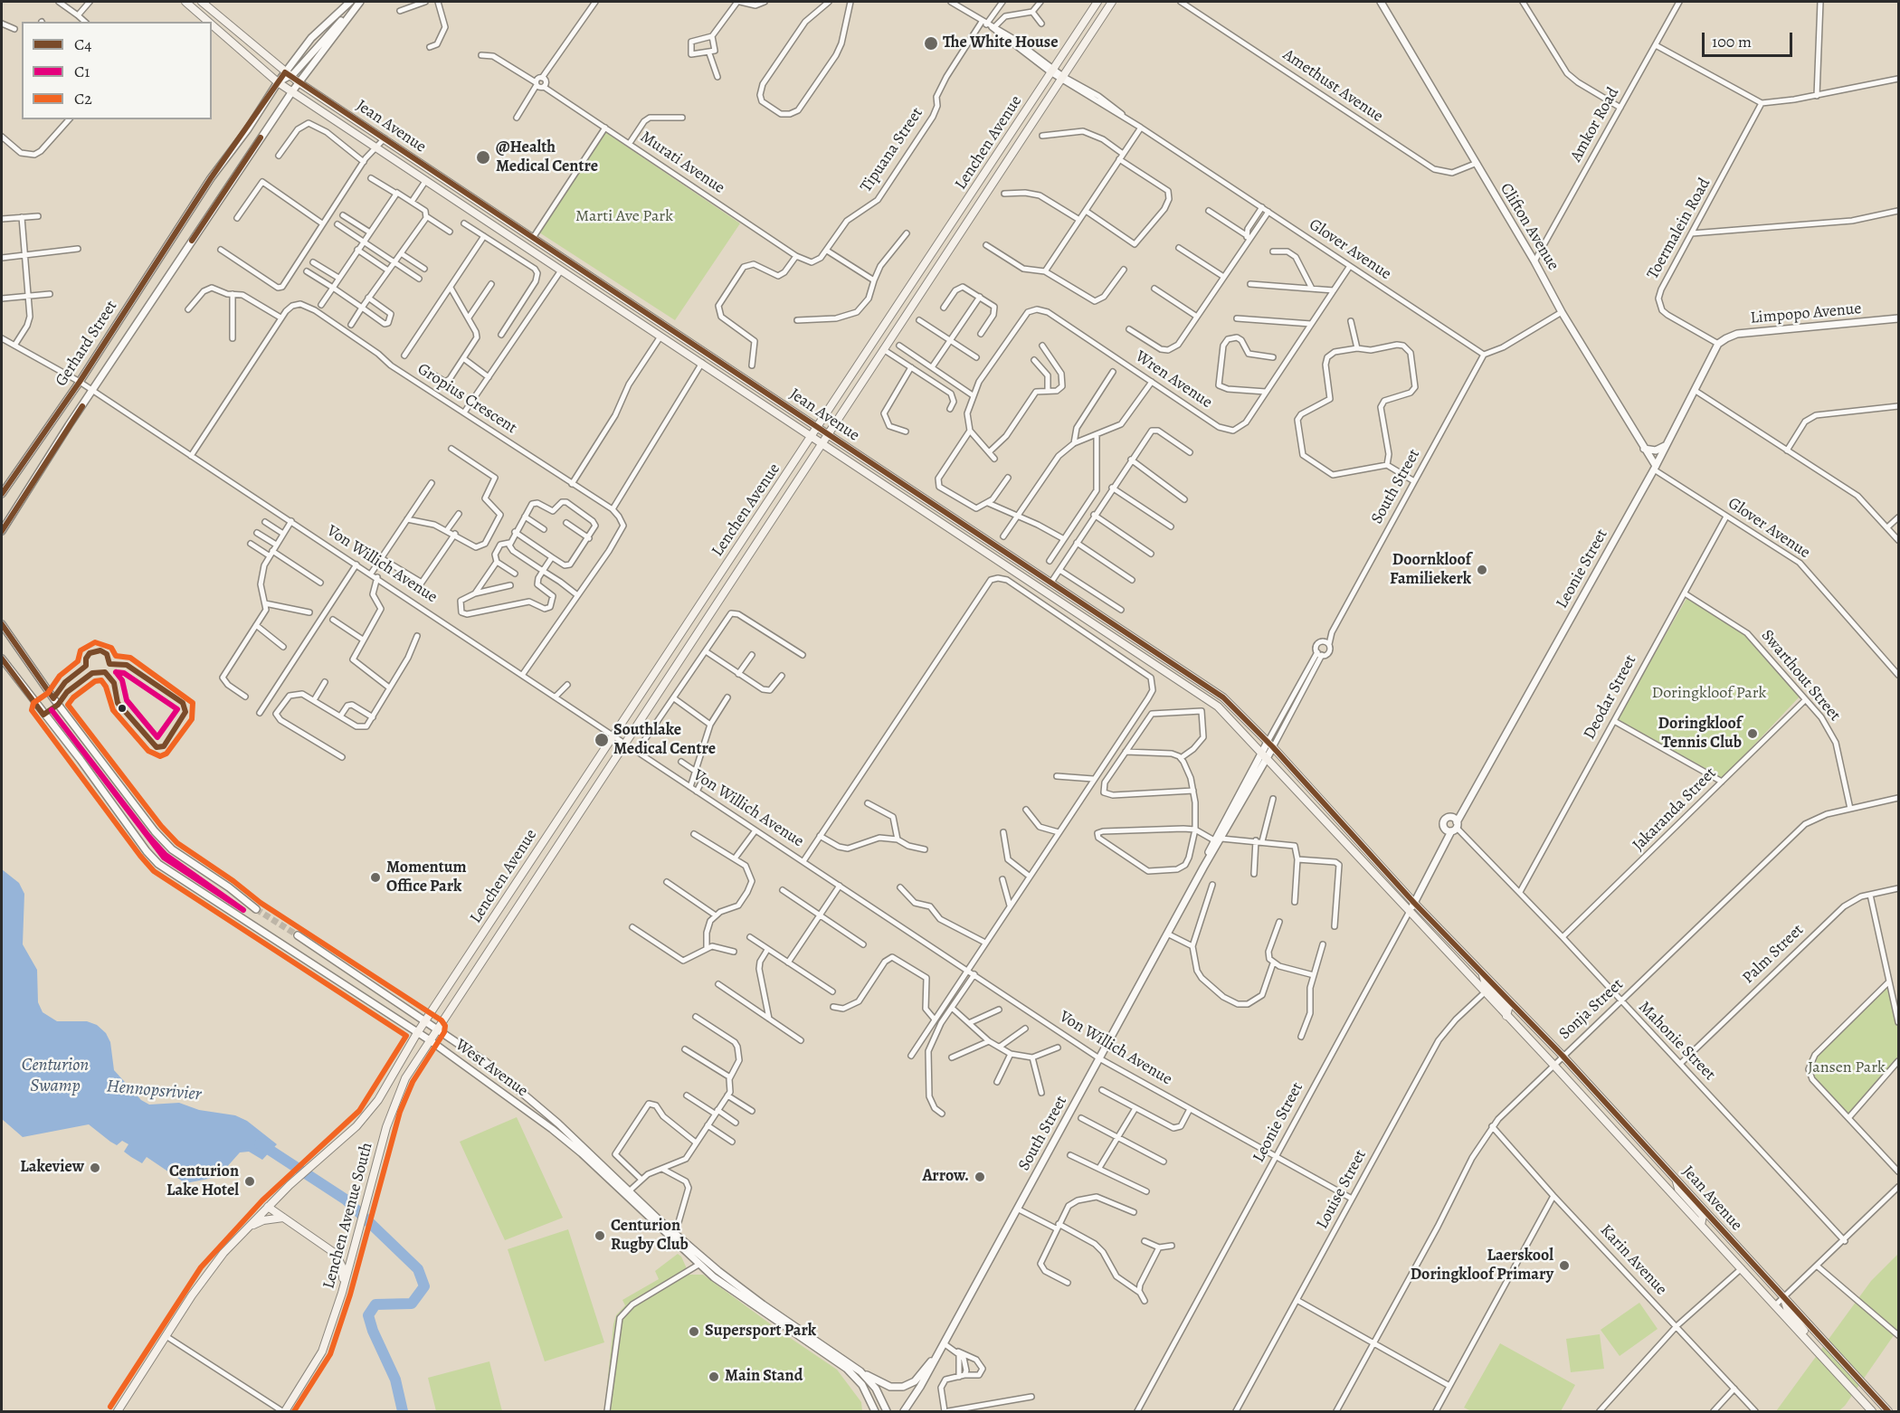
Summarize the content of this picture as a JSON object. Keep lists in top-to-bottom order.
{
  "streets": {
    "main road": ["Jean Avenue", "Lenchen Avenue", "Lenchen Avenue South"],
    "street": [
      "Amethust Avenue",
      "Amkor Road",
      "Tipuana Street",
      "Murati Avenue",
      "Clifton Avenue",
      "Toermalein Road",
      "Glover Avenue",
      "Limpopo Avenue",
      "Gerhard Street",
      "Wren Avenue",
      "Gropius Crescent",
      "South Street",
      "Von Willich Avenue",
      "Leonie Street",
      "Swarthout Street",
      "Deodar Street",
      "Jakaranda Street",
      "Palm Street",
      "Sonja Street",
      "Mahonie Street",
      "West Avenue",
      "Louise Street",
      "Karin Avenue"
    ]
  },
  "crossings": [
    ["Amethust Avenue", "Clifton Avenue"],
    ["Amkor Road", "Clifton Avenue"],
    ["Jean Avenue", "Lenchen Avenue"],
    ["Jean Avenue", "Gerhard Street"],
    ["Jean Avenue", "South Street"],
    ["Jean Avenue", "Leonie Street"],
    ["Jean Avenue", "Sonja Street"],
    ["Jean Avenue", "Louise Street"],
    ["Lenchen Avenue", "Glover Avenue"],
    ["Lenchen Avenue", "Von Willich Avenue"],
    ["Lenchen Avenue", "West Avenue"],
    ["Lenchen Avenue", "Lenchen Avenue South"],
    ["Tipuana Street", "Glover Avenue"],
    ["Clifton Avenue", "Glover Avenue"],
    ["Clifton Avenue", "Leonie Street"],
    ["Toermalein Road", "Limpopo Avenue"],
    ["Toermalein Road", "Leonie Street"],
    ["Glover Avenue", "Wren Avenue"],
    ["Glover Avenue", "South Street"],
    ["Glover Avenue", "Leonie Street"],
    ["Glover Avenue", "Deodar Street"],
    ["Limpopo Avenue", "Leonie Street"],
    ["Gerhard Street", "Von Willich Avenue"],
    ["Gropius Crescent", "Von Willich Avenue"],
    ["South Street", "Von Willich Avenue"],
    ["Von Willich Avenue", "Leonie Street"],
    ["Von Willich Avenue", "Louise Street"],
    ["Leonie Street", "Mahonie Street"],
    ["Swarthout Street", "Deodar Street"],
    ["Swarthout Street", "Jakaranda Street"],
    ["Swarthout Street", "Sonja Street"],
    ["Deodar Street", "Mahonie Street"],
    ["Jakaranda Street", "Mahonie Street"],
    ["Palm Street", "Mahonie Street"],
    ["Sonja Street", "Mahonie Street"],
    ["Sonja Street", "Karin Avenue"],
    ["West Avenue", "Lenchen Avenue South"]
  ],
  "water": ["Centurion Swamp", "Hennopsrivier"],
  "parks": ["Marti Ave Park", "Doringkloof Park", "Jansen Park"],
  "places": [
    "The White House",
    "@Health Medical Centre",
    "Doornkloof Familiekerk",
    "Doringkloof Tennis Club",
    "Southlake Medical Centre",
    "Momentum Office Park",
    "Lakeview",
    "Arrow.",
    "Centurion Lake Hotel",
    "Centurion Rugby Club",
    "Laerskool Doringkloof Primary",
    "Supersport Park",
    "Main Stand"
  ],
  "lines": ["transit line C4", "transit line C2", "transit line C1"],
  "legend": ["C4", "C1", "C2"],
  "scale_bar": "100 m"
}
